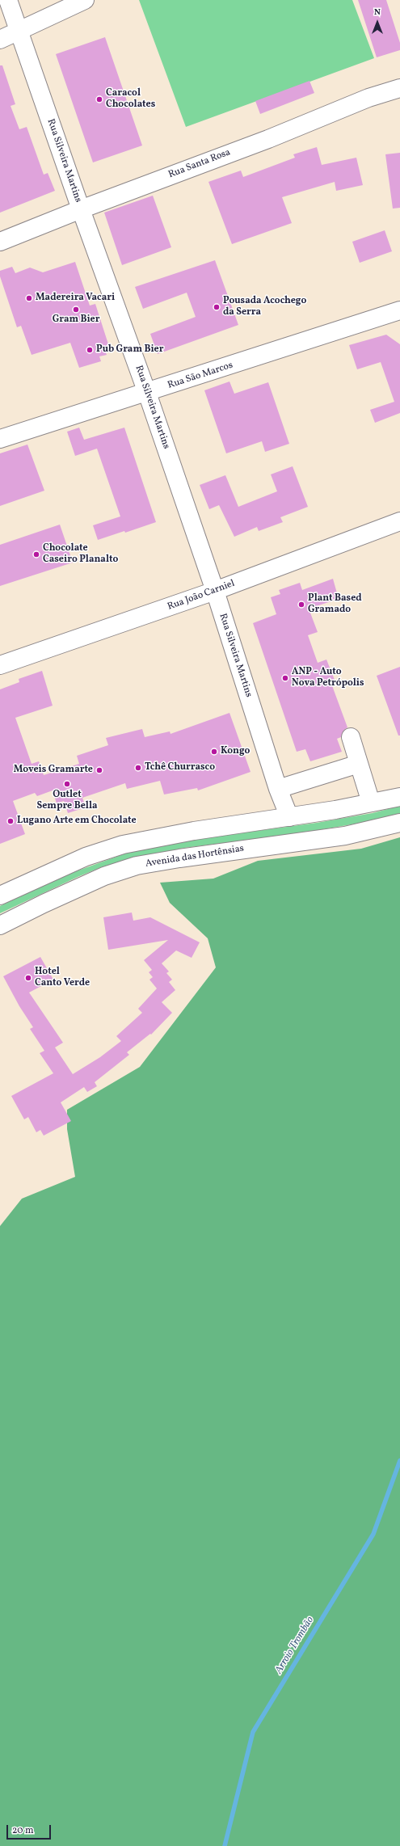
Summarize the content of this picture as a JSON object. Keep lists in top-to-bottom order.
{
  "streets": {
    "street": [
      "Rua Silveira Martins",
      "Rua Santa Rosa",
      "Rua São Marcos",
      "Rua João Carniel",
      "Avenida das Hortênsias"
    ]
  },
  "crossings": [
    ["Rua Silveira Martins", "Rua Santa Rosa"],
    ["Rua Silveira Martins", "Rua São Marcos"],
    ["Rua Silveira Martins", "Rua João Carniel"]
  ],
  "water": ["Arroio Trombão"],
  "places": [
    "Caracol Chocolates",
    "Madereira Vacari",
    "Pousada Acochego da Serra",
    "Gram Bier",
    "Pub Gram Bier",
    "Chocolate Caseiro Planalto",
    "Plant Based Gramado",
    "ANP - Auto Nova Petrópolis",
    "Kongo",
    "Tchê Churrasco",
    "Moveis Gramarte",
    "Outlet Sempre Bella",
    "Lugano Arte em Chocolate",
    "Hotel Canto Verde"
  ],
  "scale_bar": "20 m",
  "north": "top"
}
